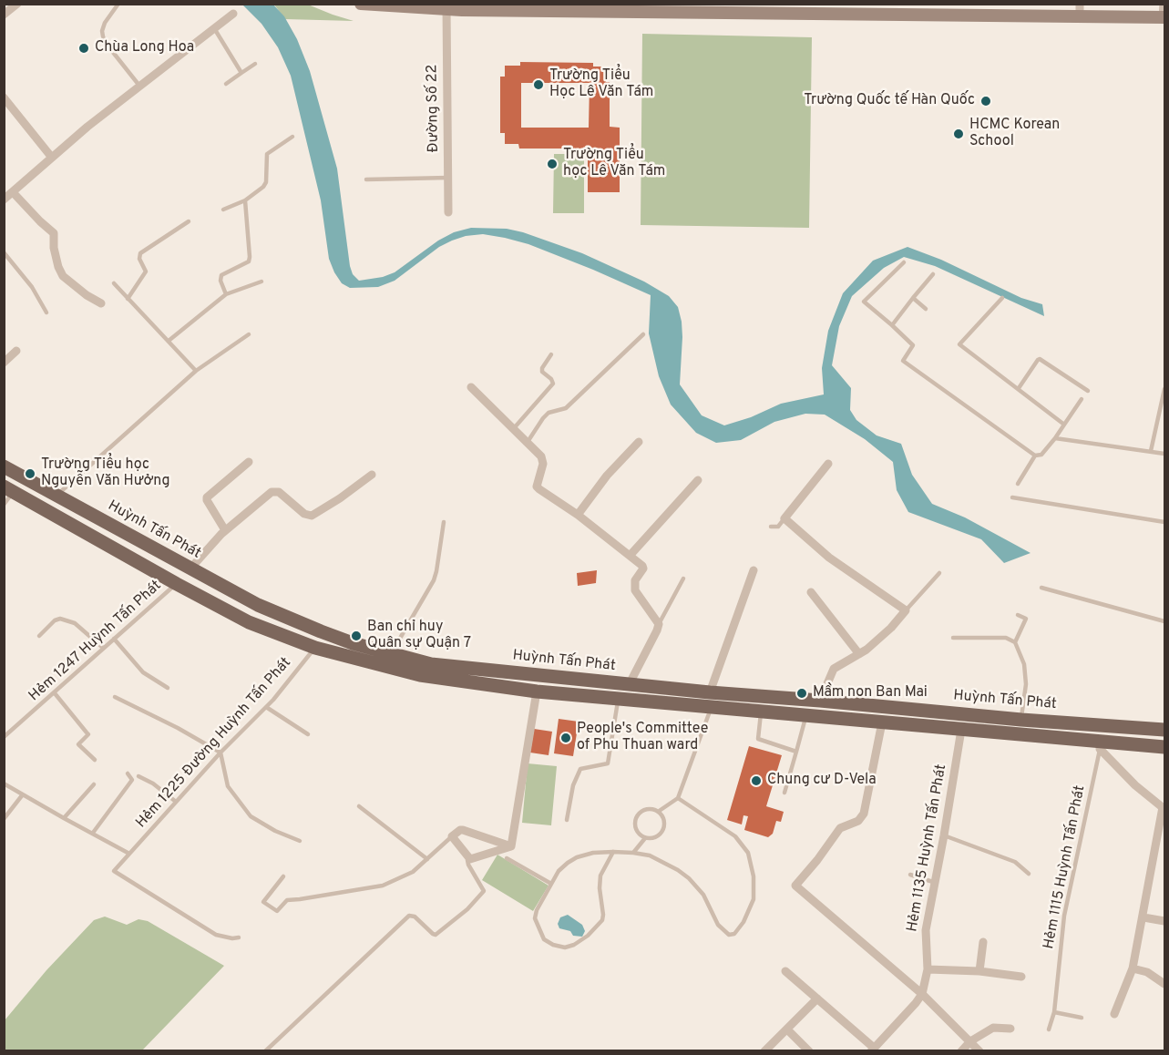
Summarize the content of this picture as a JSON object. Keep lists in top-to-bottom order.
{
  "streets": {
    "main road": ["Huỳnh Tấn Phát"],
    "street": ["Đường Số 22", "Hẻm 1135 Huỳnh Tấn Phát"],
    "lane": ["Hẻm 1247 Huỳnh Tấn Phát", "Hẻm 1225 Đường Huỳnh Tấn Phát", "Hẻm 1115 Huỳnh Tấn Phát"]
  },
  "places": [
    "Chùa Long Hoa",
    "Trường Tiểu Học Lê Văn Tám",
    "Trường Quốc tế Hàn Quốc",
    "HCMC Korean School",
    "Trường Tiểu học Lê Văn Tám",
    "Trường Tiểu học Nguyễn Văn Hưởng",
    "Ban chỉ huy Quân sự Quận 7",
    "Mầm non Ban Mai",
    "People's Committee of Phu Thuan ward",
    "Chung cư D-Vela"
  ]
}
